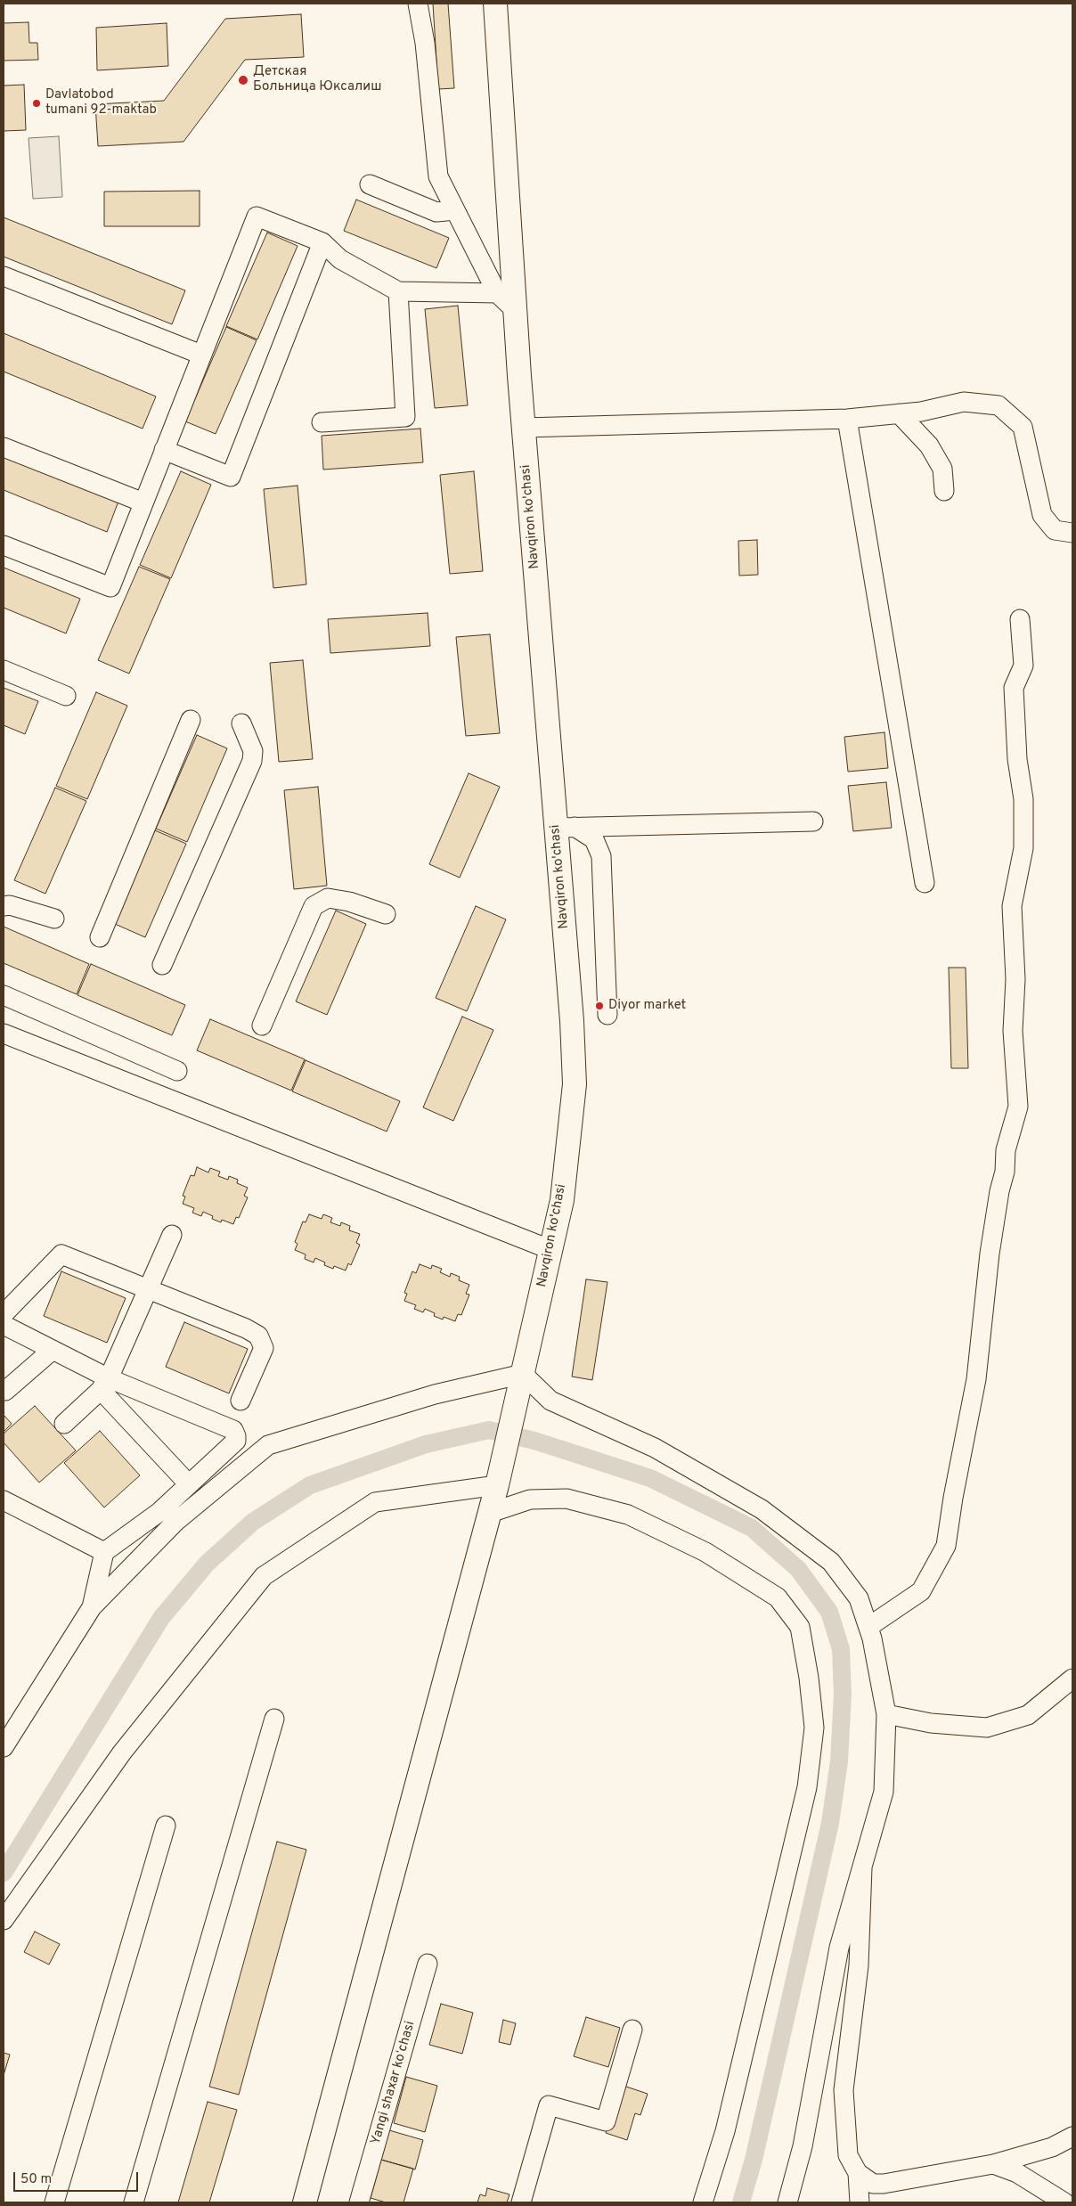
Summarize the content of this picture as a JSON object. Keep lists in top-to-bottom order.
{
  "streets": {
    "main road": ["Navqiron ko'chasi"],
    "street": ["Yangi shaxar koʻchasi"]
  },
  "places": ["Детская Больница Юксалиш", "Davlatobod tumani 92-maktab", "Diyor market"],
  "scale_bar": "50 m"
}
